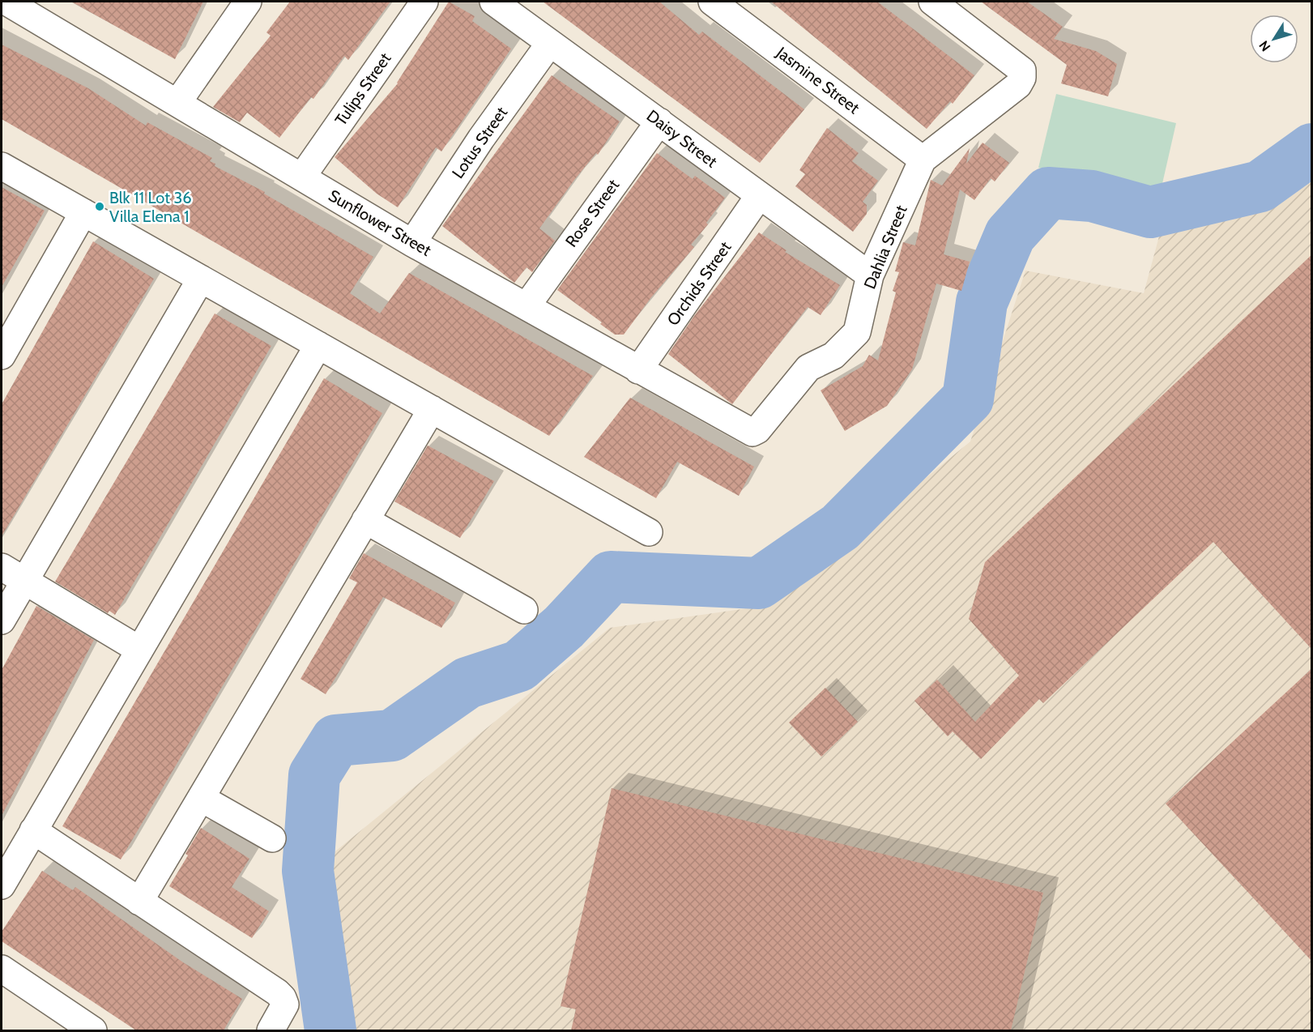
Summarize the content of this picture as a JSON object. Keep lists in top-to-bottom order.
{
  "streets": {
    "street": [
      "Jasmine Street",
      "Tulips Street",
      "Daisy Street",
      "Lotus Street",
      "Rose Street",
      "Sunflower Street",
      "Dahlia Street",
      "Orchids Street"
    ]
  },
  "crossings": [
    ["Jasmine Street", "Dahlia Street"],
    ["Tulips Street", "Sunflower Street"],
    ["Daisy Street", "Lotus Street"],
    ["Daisy Street", "Rose Street"],
    ["Daisy Street", "Dahlia Street"],
    ["Daisy Street", "Orchids Street"],
    ["Lotus Street", "Sunflower Street"],
    ["Rose Street", "Sunflower Street"],
    ["Sunflower Street", "Dahlia Street"],
    ["Sunflower Street", "Orchids Street"]
  ],
  "places": ["Blk 11 Lot 36 Villa Elena 1"],
  "north": "bottom left"
}
